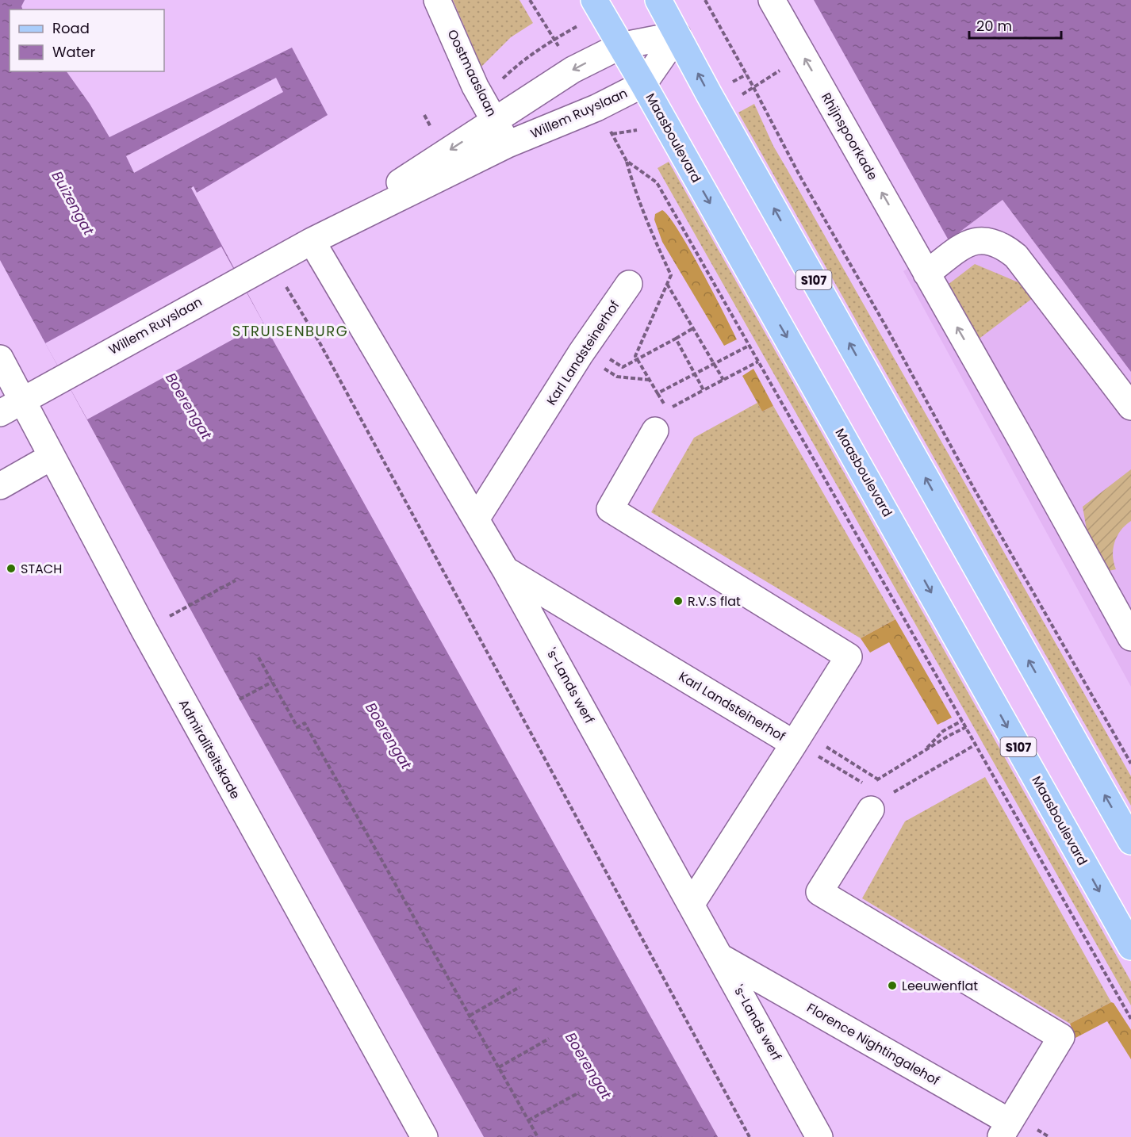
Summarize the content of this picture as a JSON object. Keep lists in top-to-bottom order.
{
  "streets": {
    "main road": ["Maasboulevard", "S107"],
    "street": [
      "Oostmaaslaan",
      "Willem Ruyslaan",
      "Rhijnspoorkade",
      "Karl Landsteinerhof",
      "'s-Lands werf",
      "Admiraliteitskade",
      "Florence Nightingalehof"
    ]
  },
  "crossings": [
    ["Oostmaaslaan", "Willem Ruyslaan"],
    ["Willem Ruyslaan", "Maasboulevard"],
    ["Willem Ruyslaan", "S107"],
    ["Willem Ruyslaan", "'s-Lands werf"],
    ["Willem Ruyslaan", "Admiraliteitskade"],
    ["Karl Landsteinerhof", "'s-Lands werf"],
    ["'s-Lands werf", "Florence Nightingalehof"]
  ],
  "one_way": ["Rhijnspoorkade"],
  "districts": ["STRUISENBURG"],
  "water": ["Buizengat", "Boerengat"],
  "places": ["STACH", "R.V.S flat", "Leeuwenflat"],
  "legend": ["Road", "Water"],
  "scale_bar": "20 m"
}
